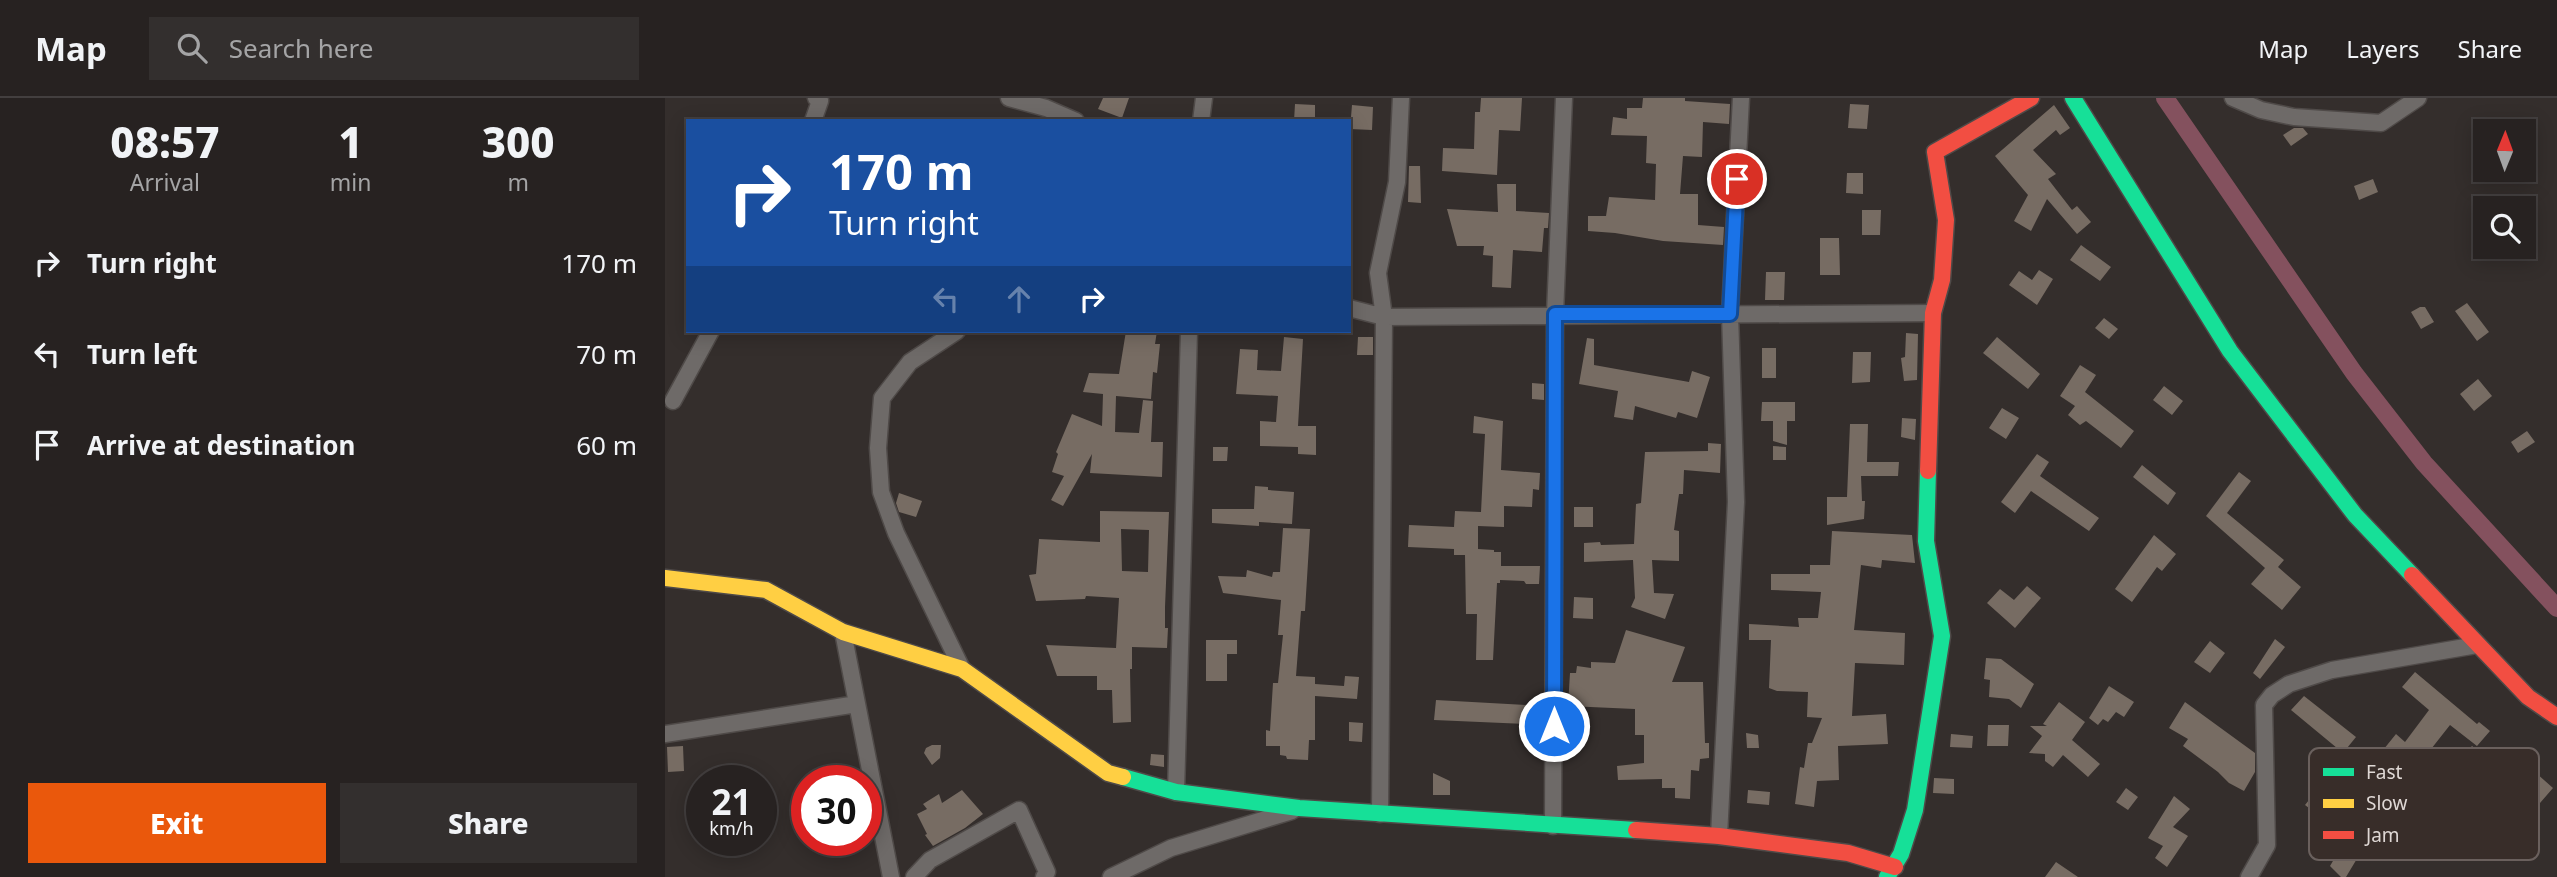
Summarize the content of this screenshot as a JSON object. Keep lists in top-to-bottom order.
{
  "legend": ["Fast", "Slow", "Jam"],
  "north": "top",
  "page": {
    "header": "Map",
    "search": "Search here",
    "nav": ["Map", "Layers", "Share"],
    "eta": [
      "08:57",
      "Arrival",
      "1",
      "min",
      "300",
      "m"
    ],
    "turn": ["170 m", "Turn right"],
    "list": [
      {
        "name": "Turn right",
        "value": "170 m"
      },
      {
        "name": "Turn left",
        "value": "70 m"
      },
      {
        "name": "Arrive at destination",
        "value": "60 m"
      }
    ],
    "speed": "21 km/h",
    "limit": "30",
    "buttons": ["Exit", "Share"]
  }
}
